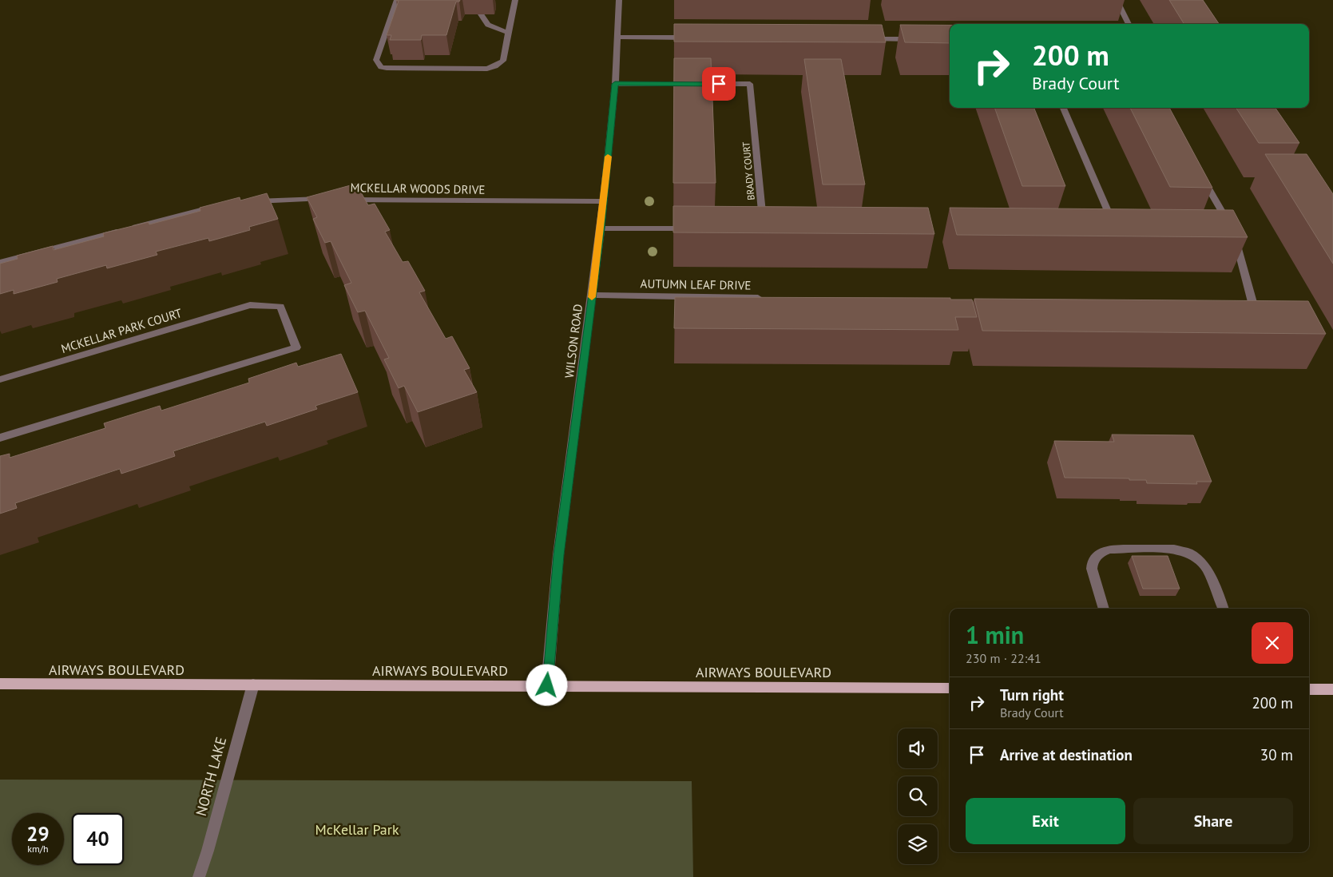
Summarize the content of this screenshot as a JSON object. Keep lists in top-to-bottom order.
{
  "streets": {
    "main road": ["AIRWAYS BOULEVARD"],
    "street": [
      "BRADY COURT",
      "MCKELLAR WOODS DRIVE",
      "AUTUMN LEAF DRIVE",
      "MCKELLAR PARK COURT",
      "WILSON ROAD",
      "NORTH LAKE"
    ]
  },
  "crossings": [
    ["BRADY COURT", "WILSON ROAD"],
    ["MCKELLAR WOODS DRIVE", "WILSON ROAD"],
    ["AUTUMN LEAF DRIVE", "WILSON ROAD"],
    ["WILSON ROAD", "AIRWAYS BOULEVARD"],
    ["AIRWAYS BOULEVARD", "NORTH LAKE"]
  ],
  "parks": ["McKellar Park"],
  "page": {
    "turn": ["200 m", "Brady Court"],
    "heading": ["1 min", "230 m · 22:41"],
    "list": [
      {
        "name": "Turn right",
        "note": "Brady Court",
        "value": "200 m"
      },
      {
        "name": "Arrive at destination",
        "value": "30 m"
      }
    ],
    "buttons": ["Exit", "Share"],
    "speed": "29 km/h",
    "limit": "40"
  }
}
